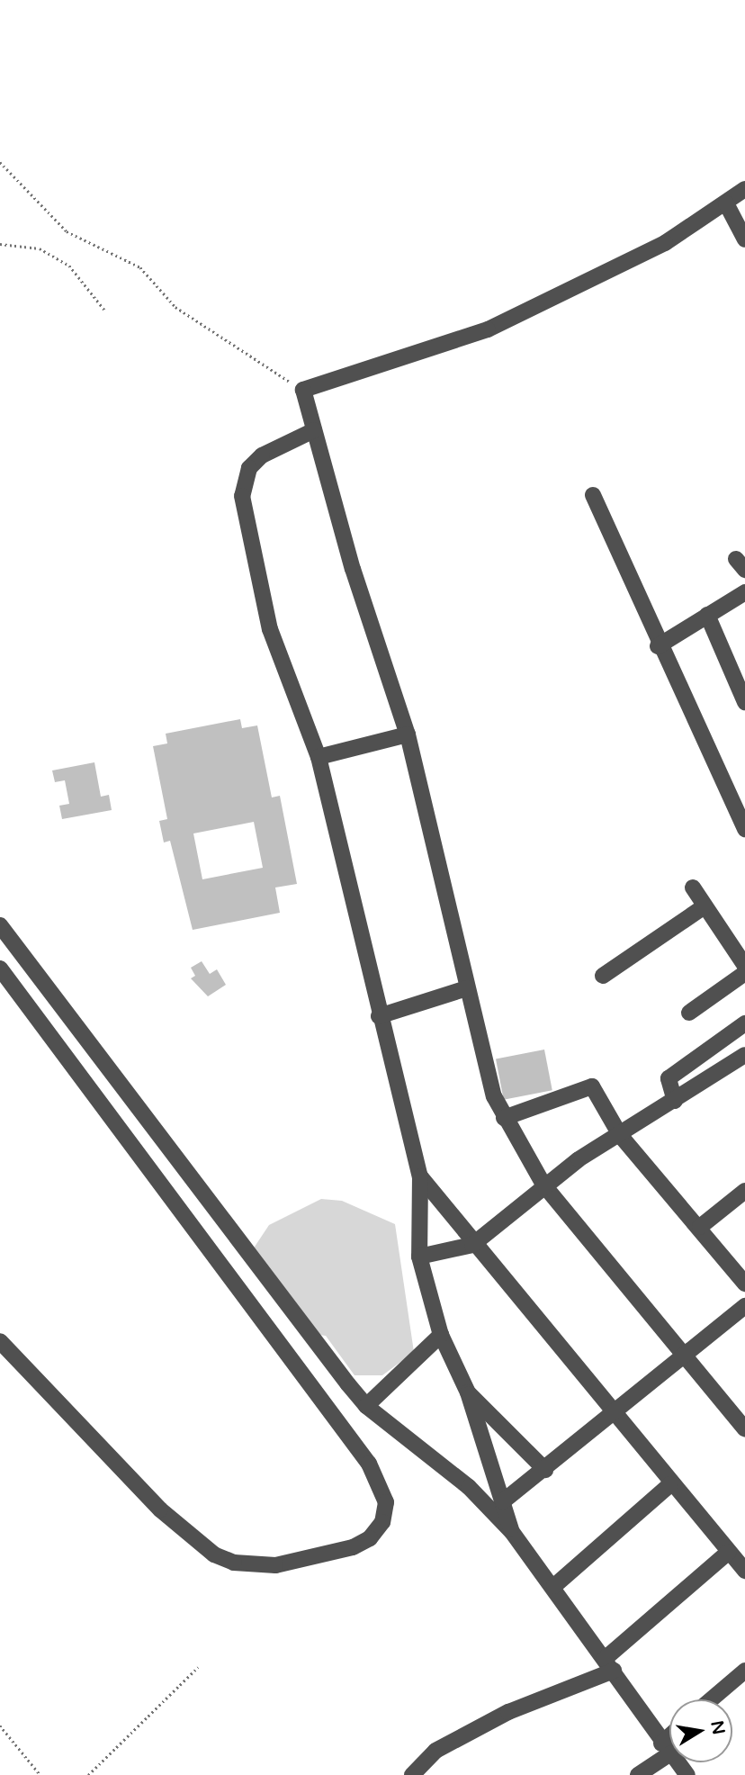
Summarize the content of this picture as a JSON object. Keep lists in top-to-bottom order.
{
  "north": "right"
}
